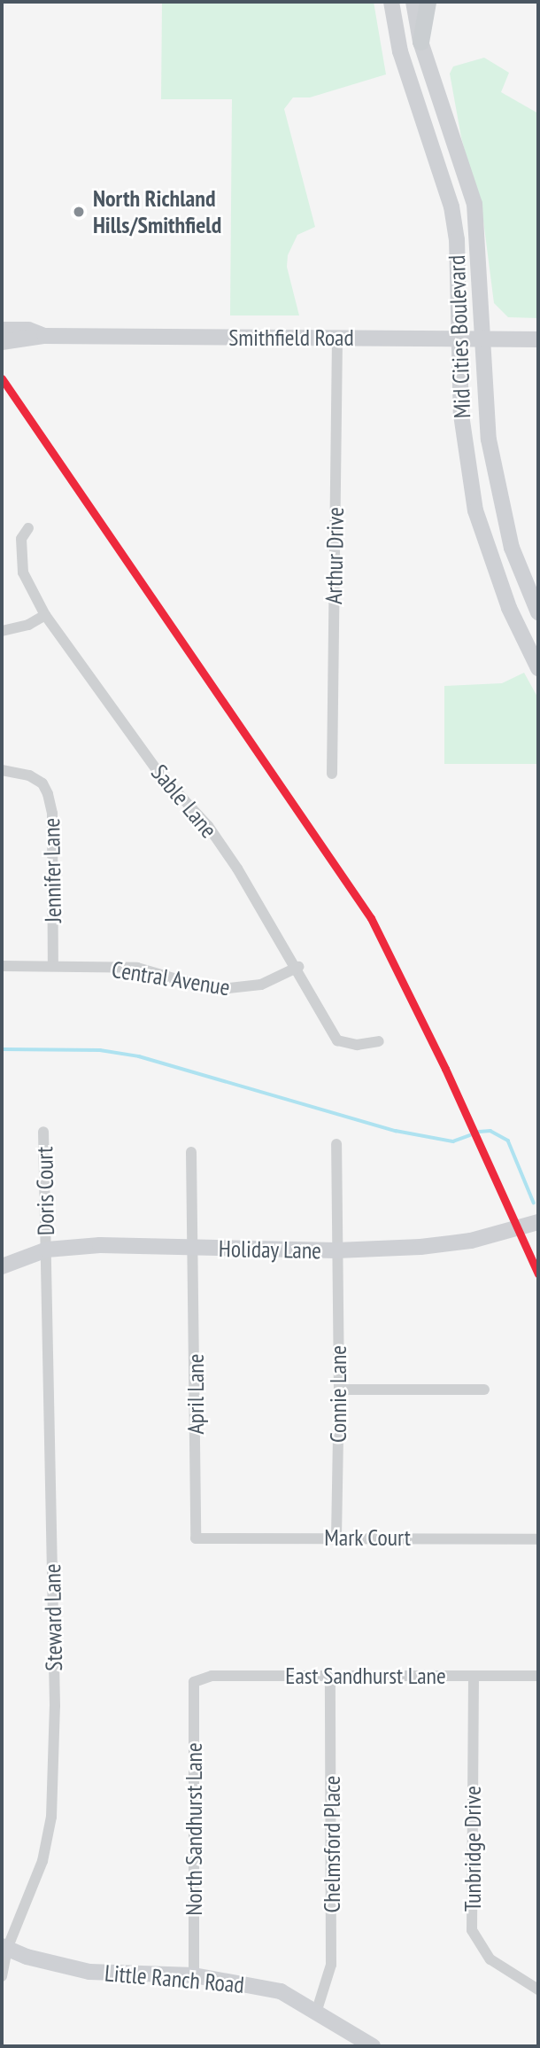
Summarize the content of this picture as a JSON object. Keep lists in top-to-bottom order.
{
  "streets": {
    "main road": [
      "Mid Cities Boulevard",
      "Smithfield Road",
      "Holiday Lane",
      "Little Ranch Road"
    ],
    "street": [
      "Arthur Drive",
      "Sable Lane",
      "Jennifer Lane",
      "Central Avenue",
      "Doris Court",
      "April Lane",
      "Connie Lane",
      "Mark Court",
      "Steward Lane",
      "East Sandhurst Lane",
      "North Sandhurst Lane",
      "Chelmsford Place",
      "Tunbridge Drive"
    ]
  },
  "crossings": [
    ["Mid Cities Boulevard", "Smithfield Road"],
    ["Smithfield Road", "Arthur Drive"],
    ["Sable Lane", "Central Avenue"],
    ["Jennifer Lane", "Central Avenue"],
    ["Doris Court", "Holiday Lane"],
    ["Doris Court", "Steward Lane"],
    ["Holiday Lane", "April Lane"],
    ["Holiday Lane", "Connie Lane"],
    ["Holiday Lane", "Steward Lane"],
    ["April Lane", "Mark Court"],
    ["Connie Lane", "Mark Court"],
    ["Steward Lane", "Little Ranch Road"],
    ["East Sandhurst Lane", "North Sandhurst Lane"],
    ["East Sandhurst Lane", "Chelmsford Place"],
    ["East Sandhurst Lane", "Tunbridge Drive"],
    ["North Sandhurst Lane", "Little Ranch Road"],
    ["Chelmsford Place", "Little Ranch Road"]
  ],
  "places": ["North Richland Hills/Smithfield"]
}
